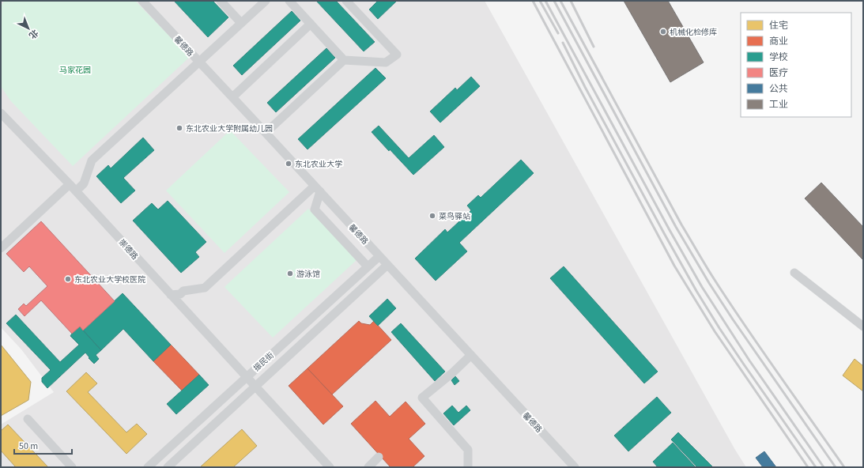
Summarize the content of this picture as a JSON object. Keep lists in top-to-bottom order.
{
  "streets": {
    "street": ["馨德路", "崇德路", "振民街"]
  },
  "crossings": [
    ["馨德路", "振民街"],
    ["崇德路", "振民街"]
  ],
  "parks": ["马家花园"],
  "places": [
    "机械化检修库",
    "东北农业大学附属幼儿园",
    "东北农业大学",
    "菜鸟驿站",
    "游泳馆",
    "东北农业大学校医院"
  ],
  "legend": [
    "住宅",
    "商业",
    "学校",
    "医疗",
    "公共",
    "工业"
  ],
  "scale_bar": "50 m",
  "north": "bottom right"
}
